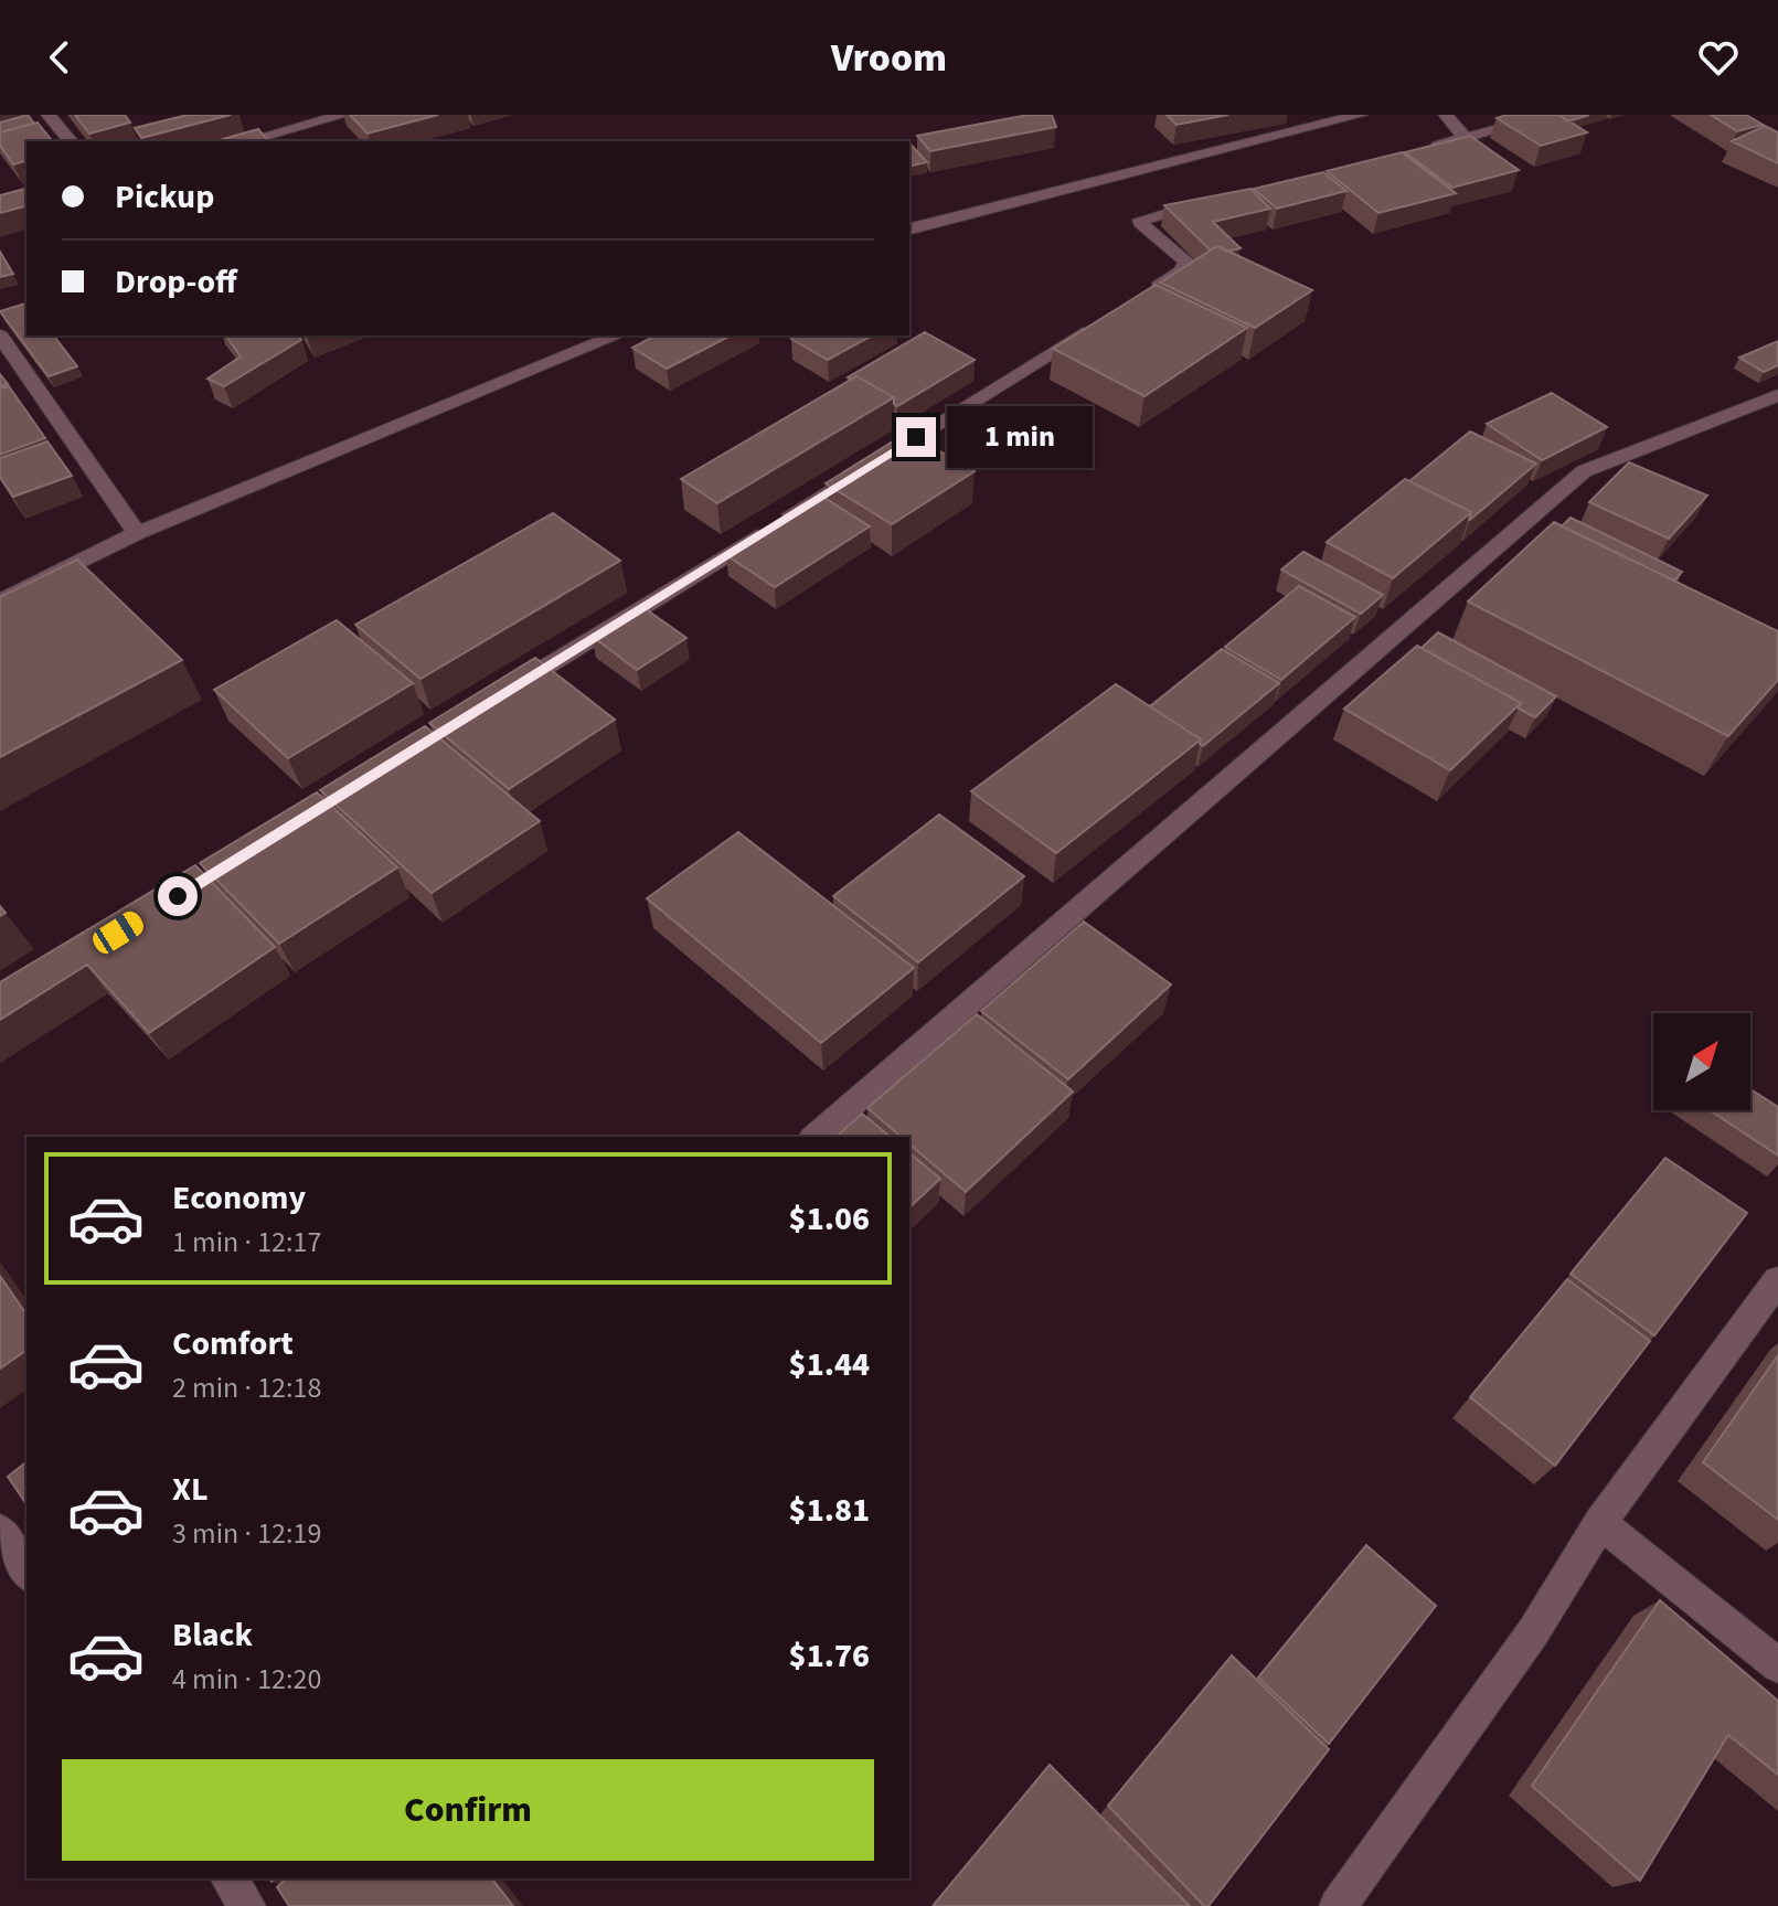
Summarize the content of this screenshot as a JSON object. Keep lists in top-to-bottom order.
{
  "north": "top right",
  "page": {
    "header": "Vroom",
    "banner": ["Pickup", "Drop-off"],
    "bubble": "1 min",
    "list": [
      {
        "name": "Economy",
        "note": "1 min · 12:17",
        "value": "$1.06"
      },
      {
        "name": "Comfort",
        "note": "2 min · 12:18",
        "value": "$1.44"
      },
      {
        "name": "XL",
        "note": "3 min · 12:19",
        "value": "$1.81"
      },
      {
        "name": "Black",
        "note": "4 min · 12:20",
        "value": "$1.76"
      }
    ],
    "buttons": "Confirm"
  }
}
